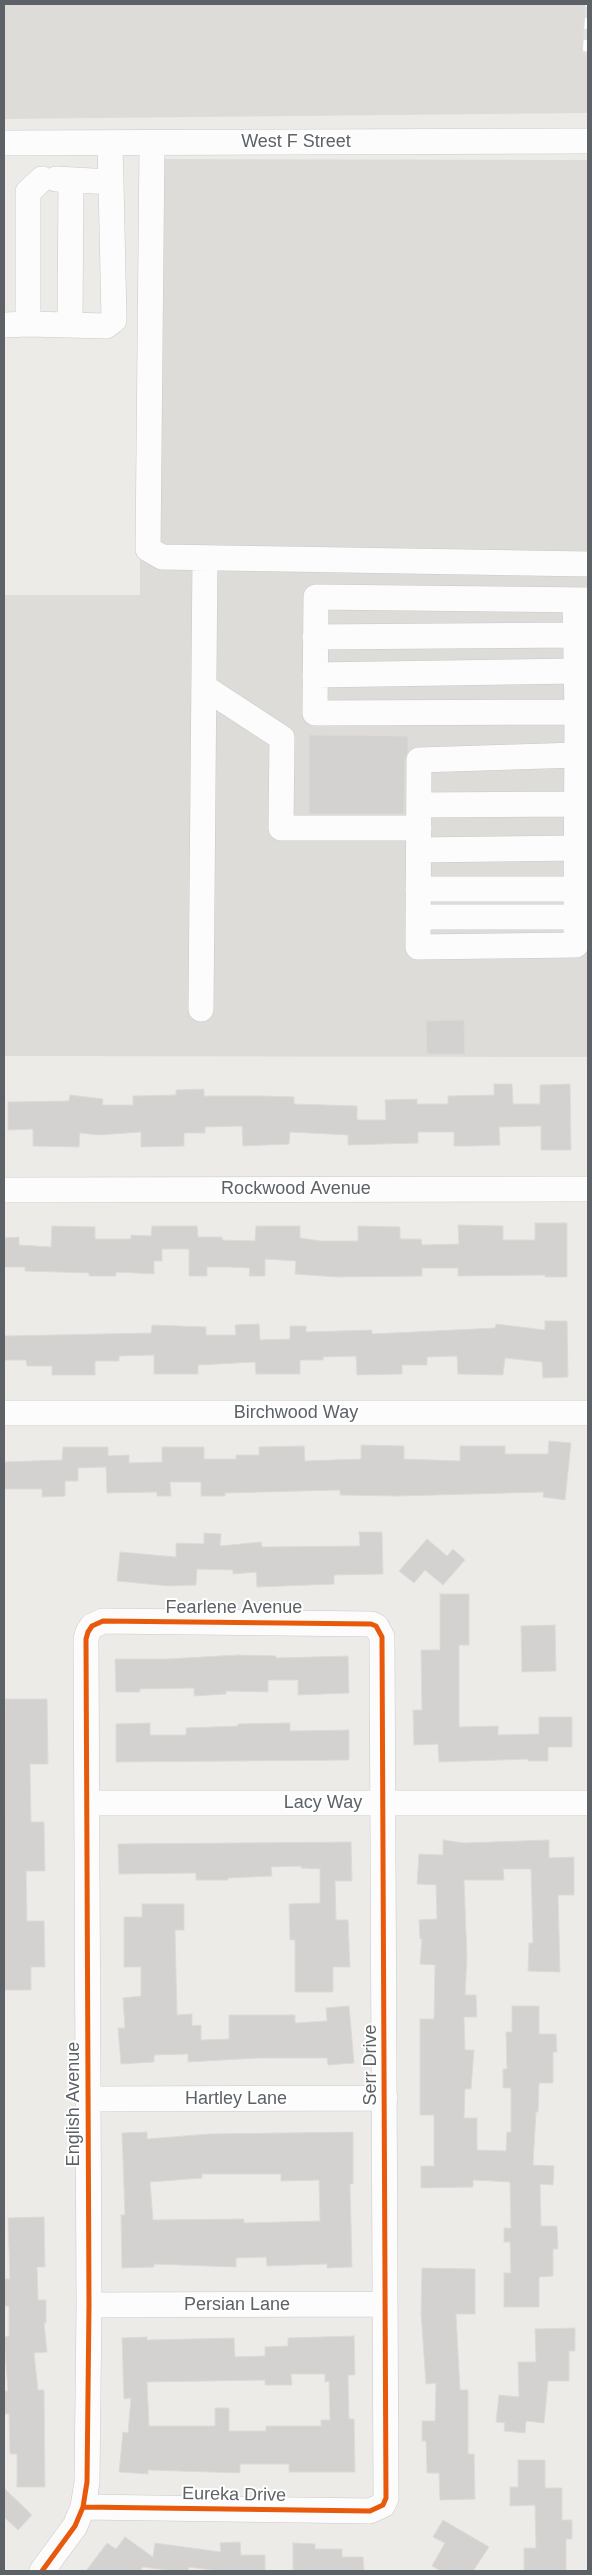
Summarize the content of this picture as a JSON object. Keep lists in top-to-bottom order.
{
  "streets": {
    "street": [
      "West F Street",
      "Rockwood Avenue",
      "Birchwood Way",
      "Fearlene Avenue",
      "Lacy Way",
      "Serr Drive",
      "Hartley Lane",
      "English Avenue",
      "Persian Lane",
      "Eureka Drive"
    ]
  },
  "crossings": [
    ["Fearlene Avenue", "Serr Drive"],
    ["Fearlene Avenue", "English Avenue"],
    ["Lacy Way", "Serr Drive"],
    ["Lacy Way", "English Avenue"],
    ["Serr Drive", "Hartley Lane"],
    ["Serr Drive", "Persian Lane"],
    ["Serr Drive", "Eureka Drive"],
    ["Hartley Lane", "English Avenue"],
    ["English Avenue", "Persian Lane"],
    ["English Avenue", "Eureka Drive"]
  ]
}
